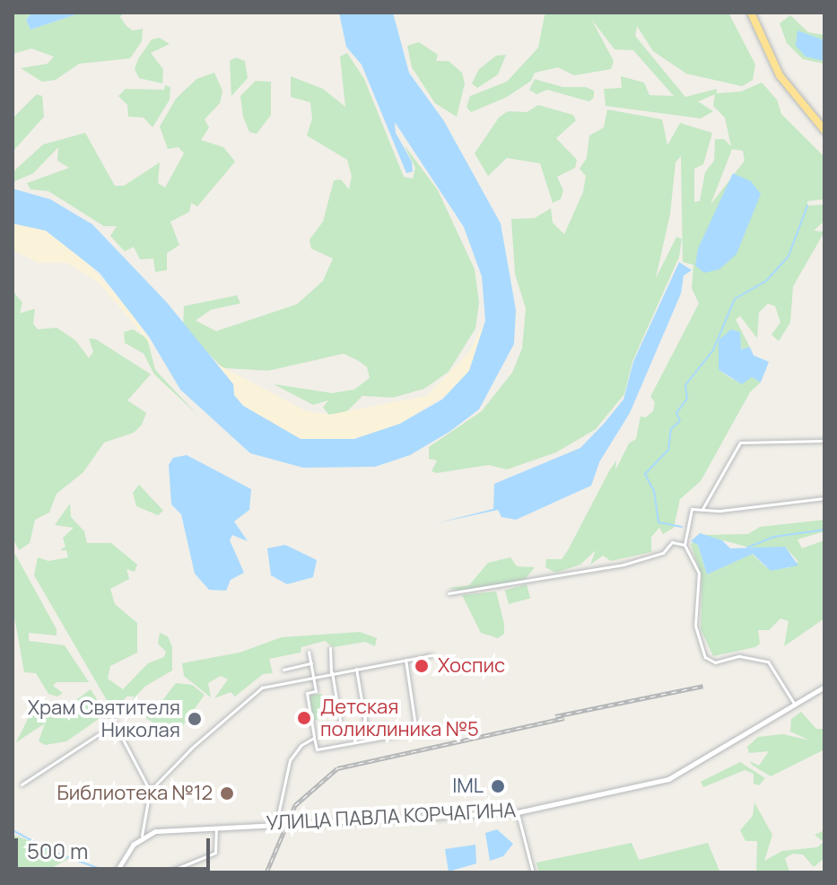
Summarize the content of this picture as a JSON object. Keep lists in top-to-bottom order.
{
  "streets": {
    "main road": ["УЛИЦА ПАВЛА КОРЧАГИНА"]
  },
  "places": [
    "Хоспис",
    "Детская поликлиника №5",
    "Храм Святителя Николая",
    "IML",
    "Библиотека №12"
  ],
  "scale_bar": "500 m"
}
